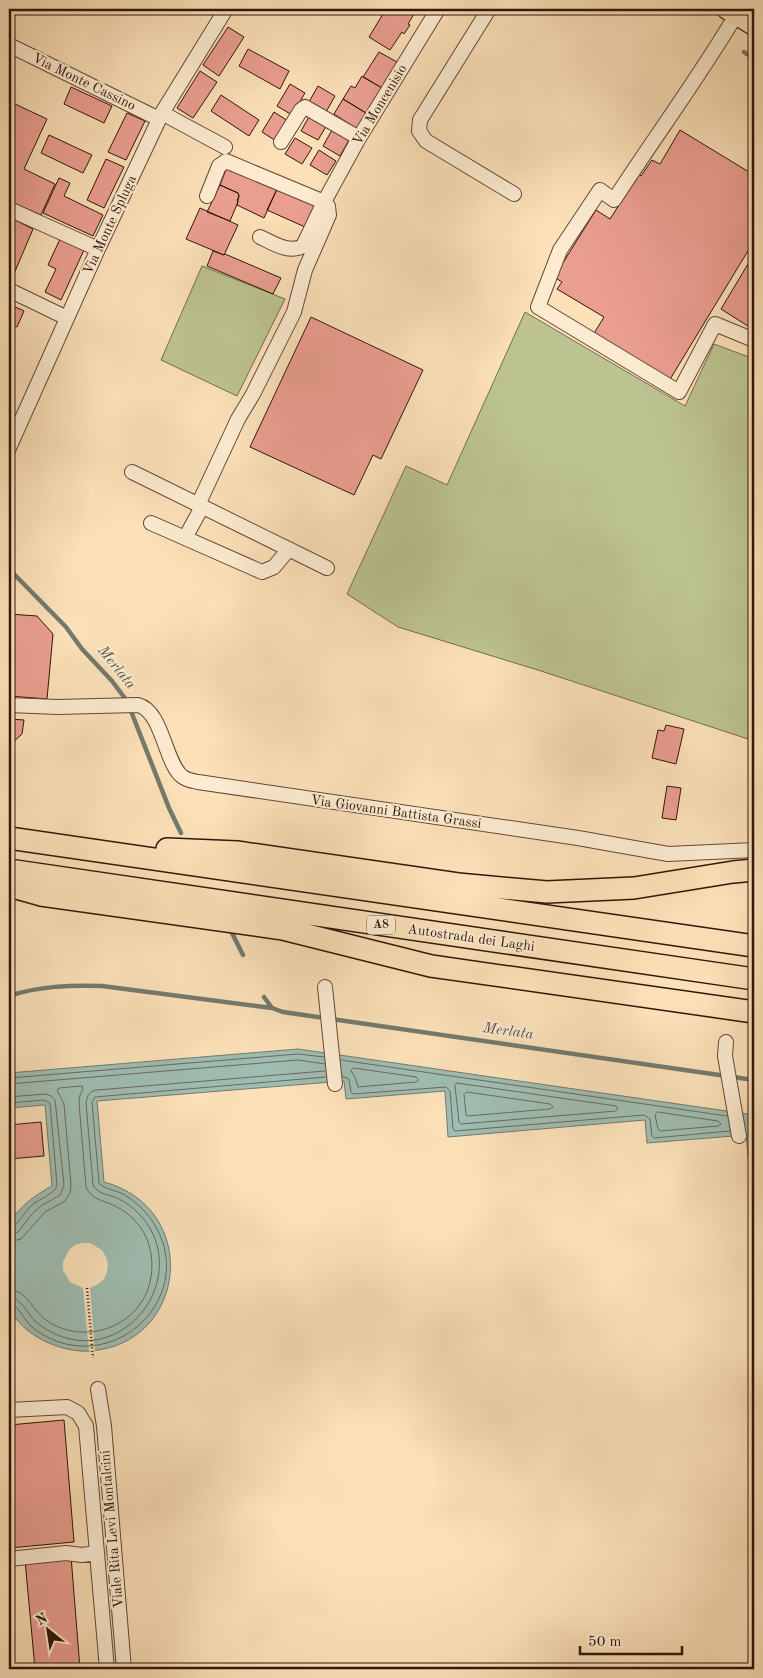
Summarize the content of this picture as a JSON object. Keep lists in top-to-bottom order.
{
  "streets": {
    "highway": ["A8", "Autostrada dei Laghi"],
    "street": [
      "Via Monte Cassino",
      "Via Moncenisio",
      "Via Monte Spluga",
      "Via Giovanni Battista Grassi",
      "Viale Rita Levi Montalcini"
    ]
  },
  "crossings": [
    ["Via Monte Cassino", "Via Monte Spluga"]
  ],
  "water": ["Merlata"],
  "scale_bar": "50 m",
  "north": "top left"
}
